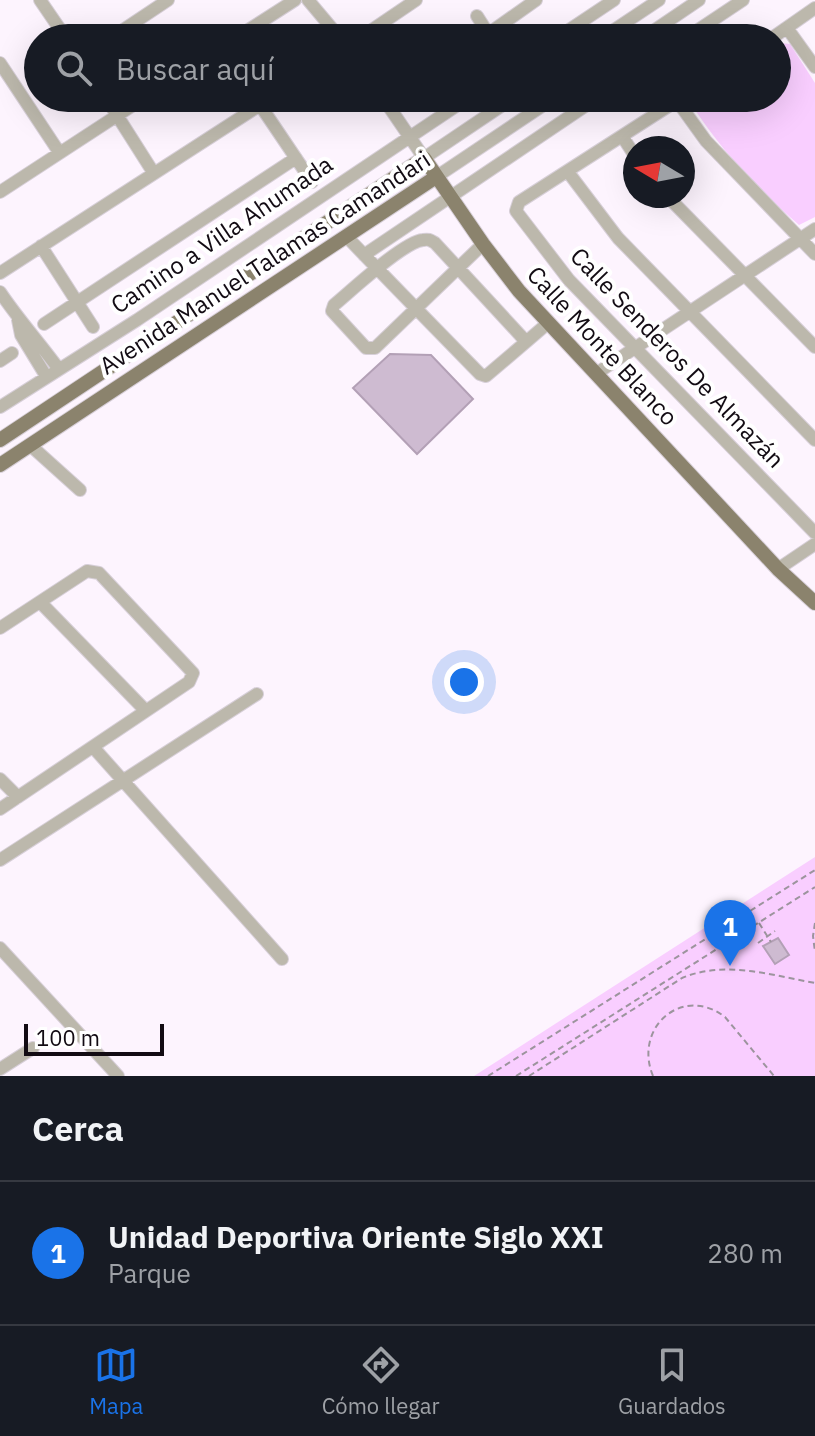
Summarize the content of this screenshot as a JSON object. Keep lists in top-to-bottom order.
{
  "streets": {
    "main road": ["Avenida Manuel Talamas Camandari", "Calle Monte Blanco"],
    "street": ["Camino a Villa Ahumada", "Calle Senderos De Almazán"]
  },
  "crossings": [
    ["Camino a Villa Ahumada", "Calle Monte Blanco"],
    ["Avenida Manuel Talamas Camandari", "Calle Monte Blanco"]
  ],
  "scale_bar": "100 m",
  "north": "left",
  "page": {
    "search": "Buscar aquí",
    "pins": "1",
    "scale": "100 m",
    "heading": "Cerca",
    "list": [
      {
        "mark": "1",
        "name": "Unidad Deportiva Oriente Siglo XXI",
        "note": "Parque",
        "value": "280 m"
      }
    ],
    "nav": ["Mapa", "Cómo llegar", "Guardados"]
  }
}
